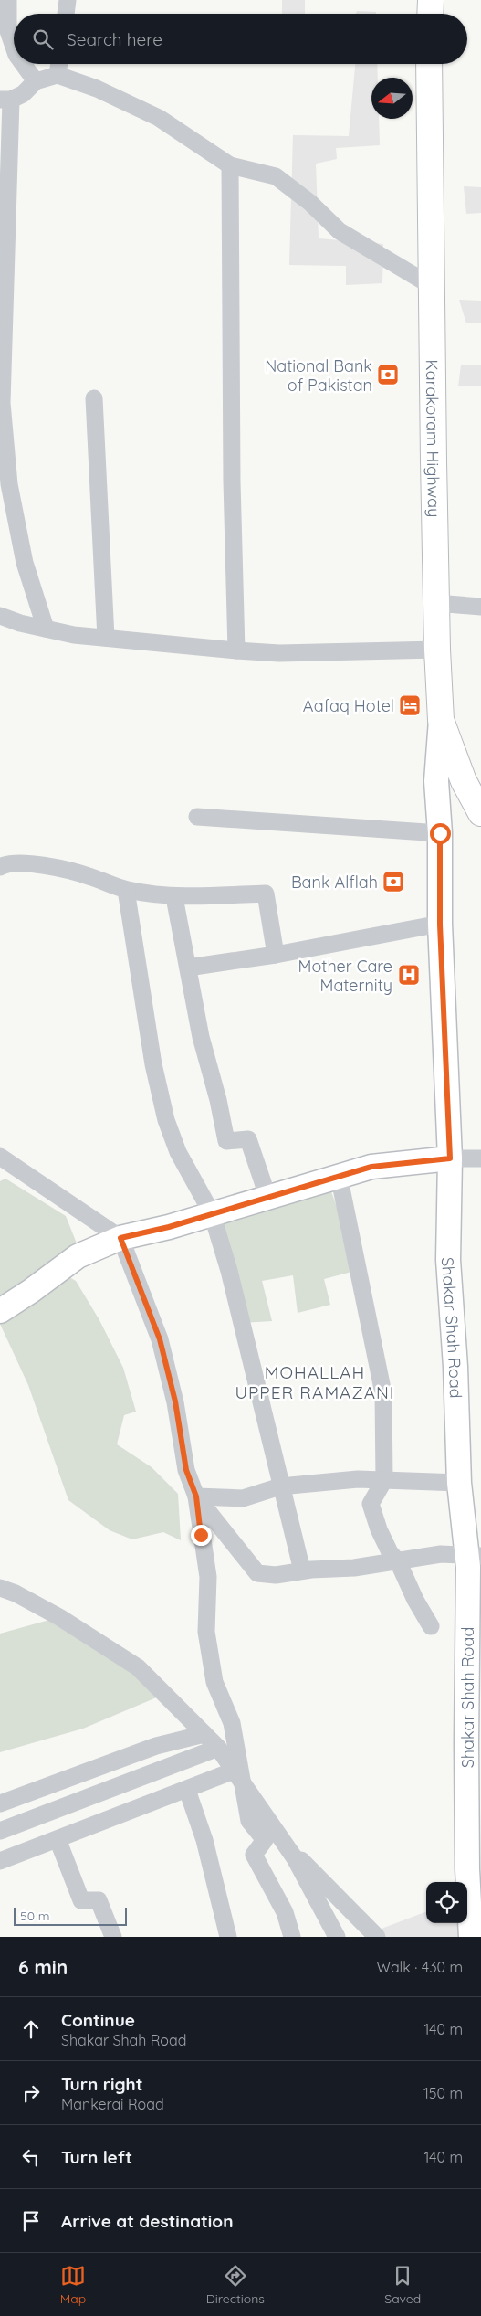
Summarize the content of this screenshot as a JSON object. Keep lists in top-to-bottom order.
{
  "streets": {
    "highway": ["Karakoram Highway"],
    "main road": ["Shakar Shah Road"]
  },
  "crossings": [
    ["Karakoram Highway", "Shakar Shah Road"]
  ],
  "districts": ["MOHALLAH UPPER RAMAZANI"],
  "places": {
    "bank": ["National Bank of Pakistan", "Bank Alflah"],
    "hotel": ["Aafaq Hotel"],
    "hospital": ["Mother Care Maternity"]
  },
  "scale_bar": "50 m",
  "north": "left",
  "page": {
    "search": "Search here",
    "scale": "50 m",
    "heading": ["6 min", "Walk · 430 m"],
    "list": [
      ["Continue", "Shakar Shah Road", "140 m"],
      ["Turn right", "Mankerai Road", "150 m"],
      ["Turn left", "140 m"],
      "Arrive at destination"
    ],
    "nav": ["Map", "Directions", "Saved"]
  }
}
